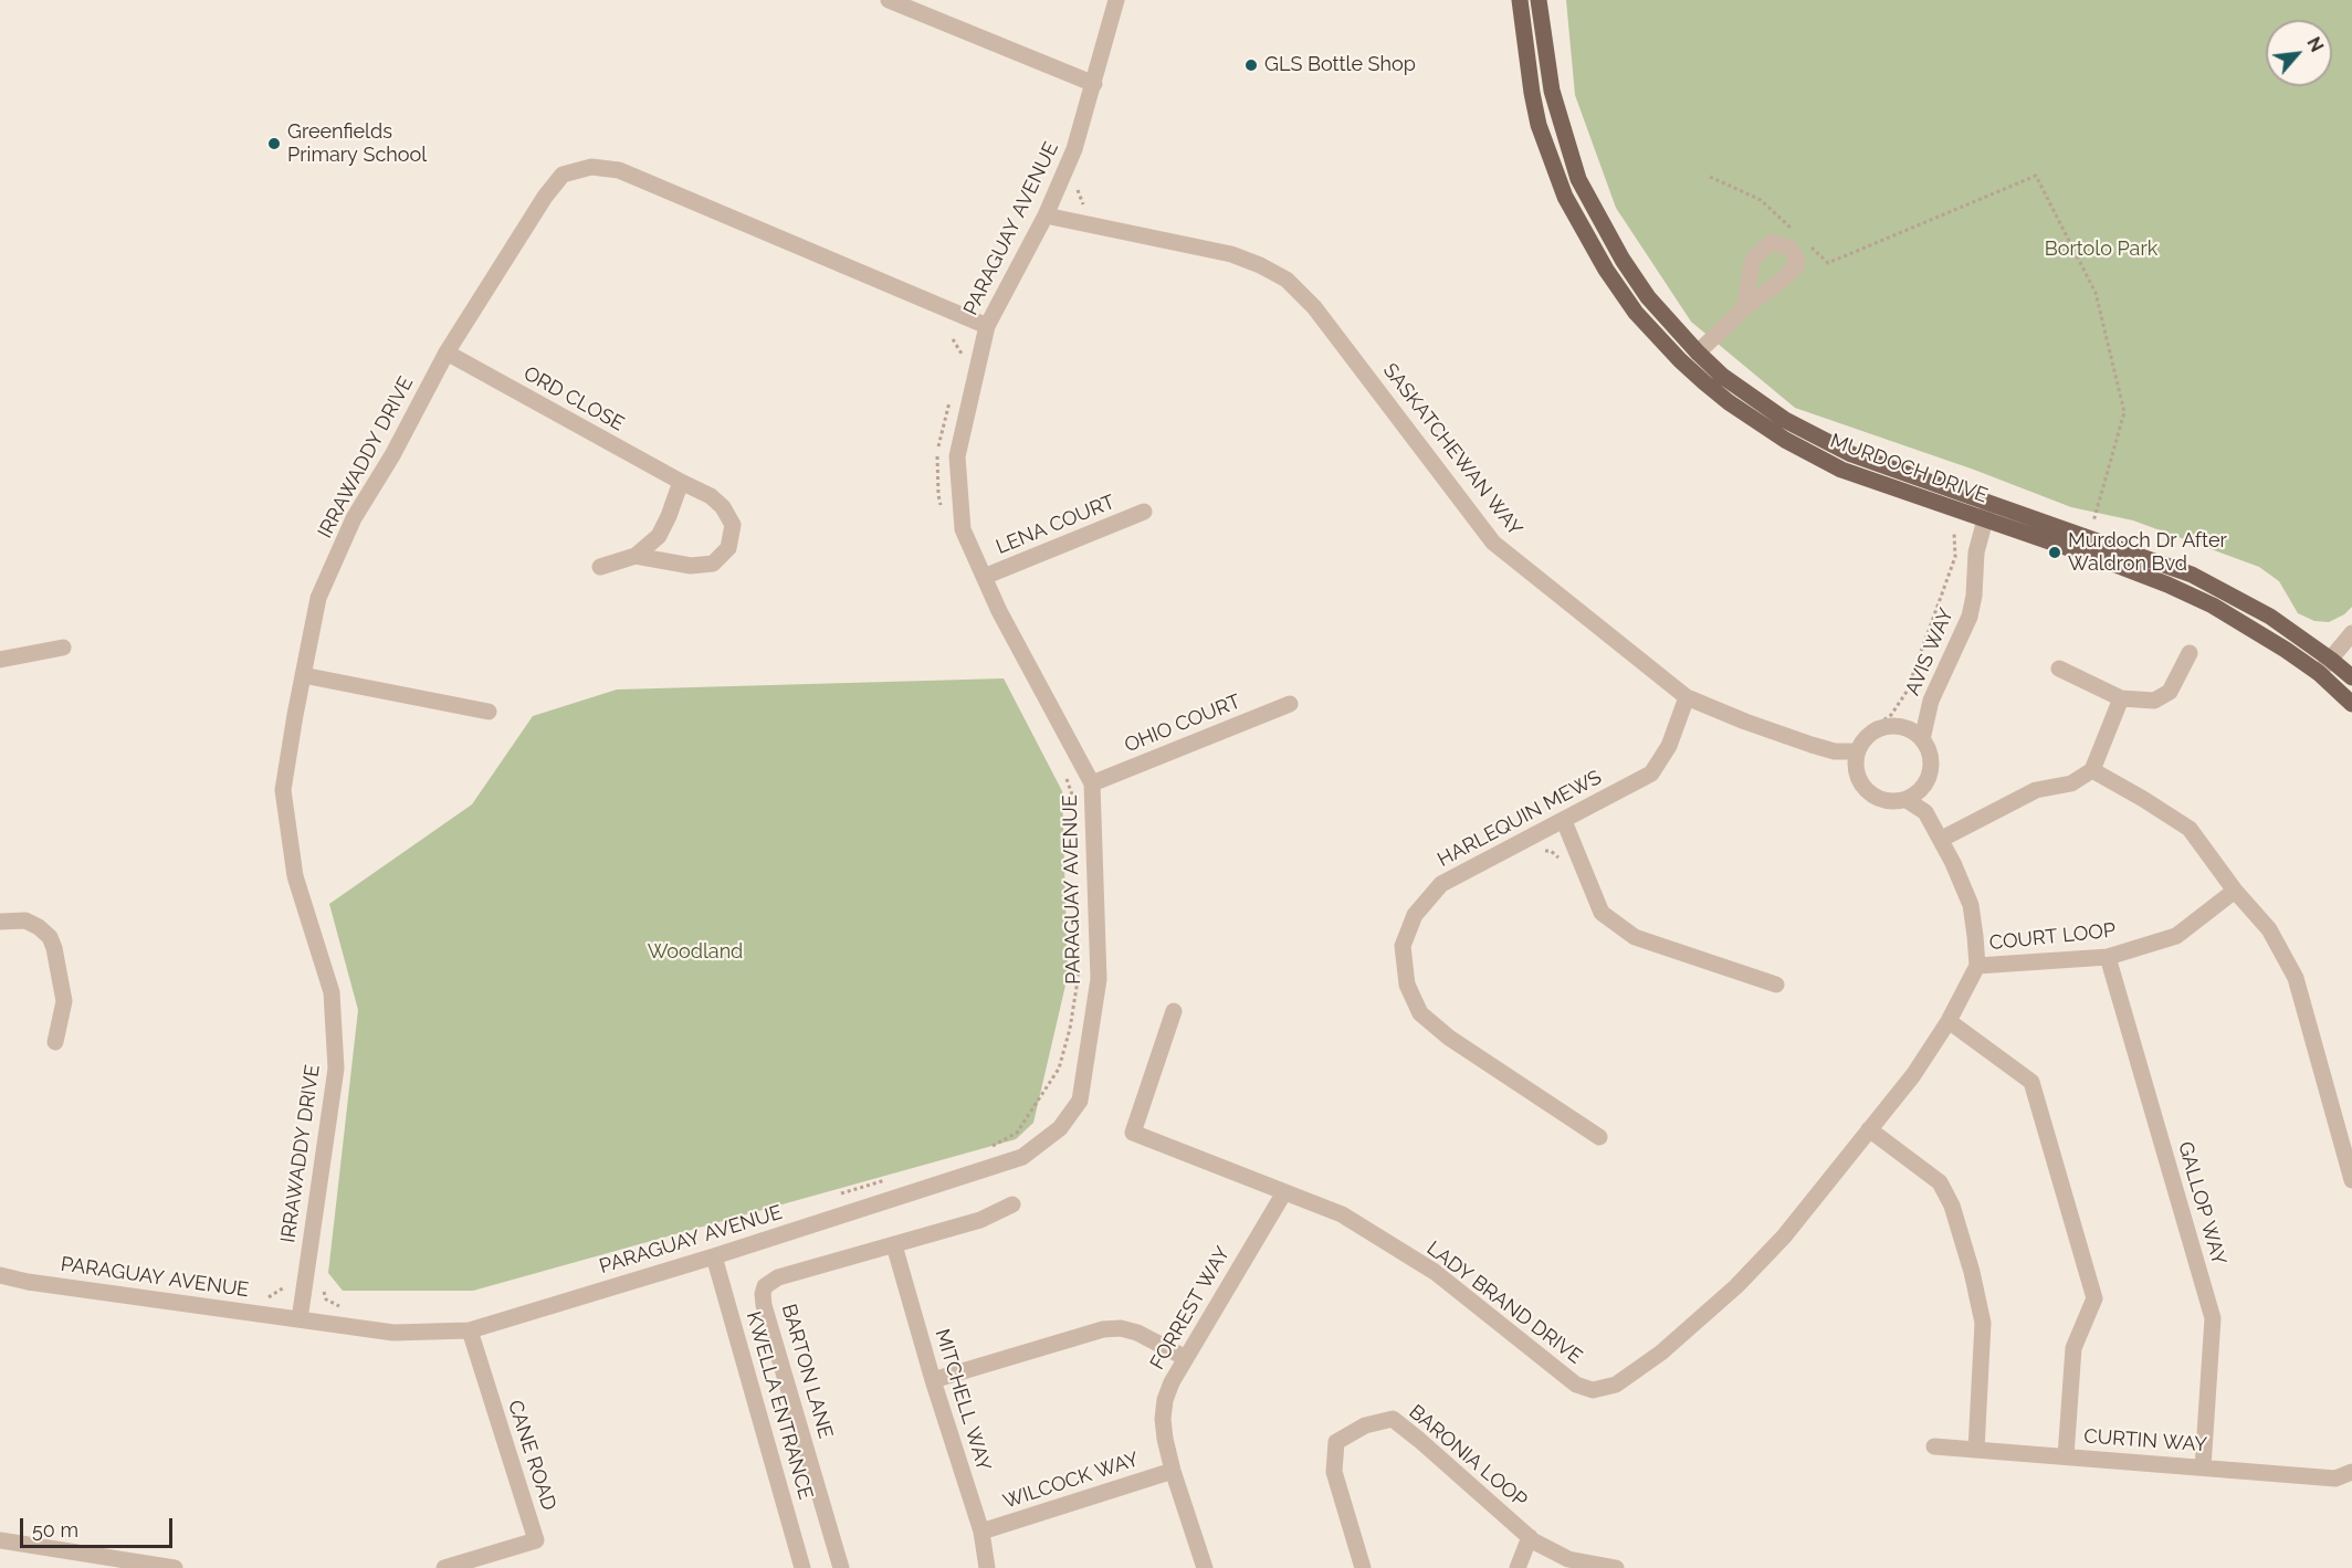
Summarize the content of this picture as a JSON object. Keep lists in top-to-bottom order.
{
  "streets": {
    "main road": ["MURDOCH DRIVE"],
    "street": [
      "PARAGUAY AVENUE",
      "ORD CLOSE",
      "SASKATCHEWAN WAY",
      "IRRAWADDY DRIVE",
      "LENA COURT",
      "AVIS WAY",
      "OHIO COURT",
      "HARLEQUIN MEWS",
      "COURT LOOP",
      "GALLOP WAY",
      "LADY BRAND DRIVE",
      "FORREST WAY",
      "BARTON LANE",
      "MITCHELL WAY",
      "KWELLA ENTRANCE",
      "CURTIN WAY",
      "CANE ROAD",
      "BARONIA LOOP",
      "WILCOCK WAY"
    ]
  },
  "crossings": [
    ["PARAGUAY AVENUE", "SASKATCHEWAN WAY"],
    ["PARAGUAY AVENUE", "IRRAWADDY DRIVE"],
    ["PARAGUAY AVENUE", "LENA COURT"],
    ["PARAGUAY AVENUE", "OHIO COURT"],
    ["PARAGUAY AVENUE", "KWELLA ENTRANCE"],
    ["PARAGUAY AVENUE", "CANE ROAD"],
    ["ORD CLOSE", "IRRAWADDY DRIVE"],
    ["SASKATCHEWAN WAY", "AVIS WAY"],
    ["SASKATCHEWAN WAY", "HARLEQUIN MEWS"],
    ["MURDOCH DRIVE", "AVIS WAY"],
    ["COURT LOOP", "GALLOP WAY"],
    ["COURT LOOP", "LADY BRAND DRIVE"],
    ["GALLOP WAY", "CURTIN WAY"],
    ["LADY BRAND DRIVE", "FORREST WAY"],
    ["FORREST WAY", "WILCOCK WAY"],
    ["BARTON LANE", "MITCHELL WAY"],
    ["MITCHELL WAY", "WILCOCK WAY"]
  ],
  "parks": ["Bortolo Park", "Woodland"],
  "places": ["GLS Bottle Shop", "Greenfields Primary School", "Murdoch Dr After Waldron Bvd"],
  "scale_bar": "50 m",
  "north": "top right"
}
